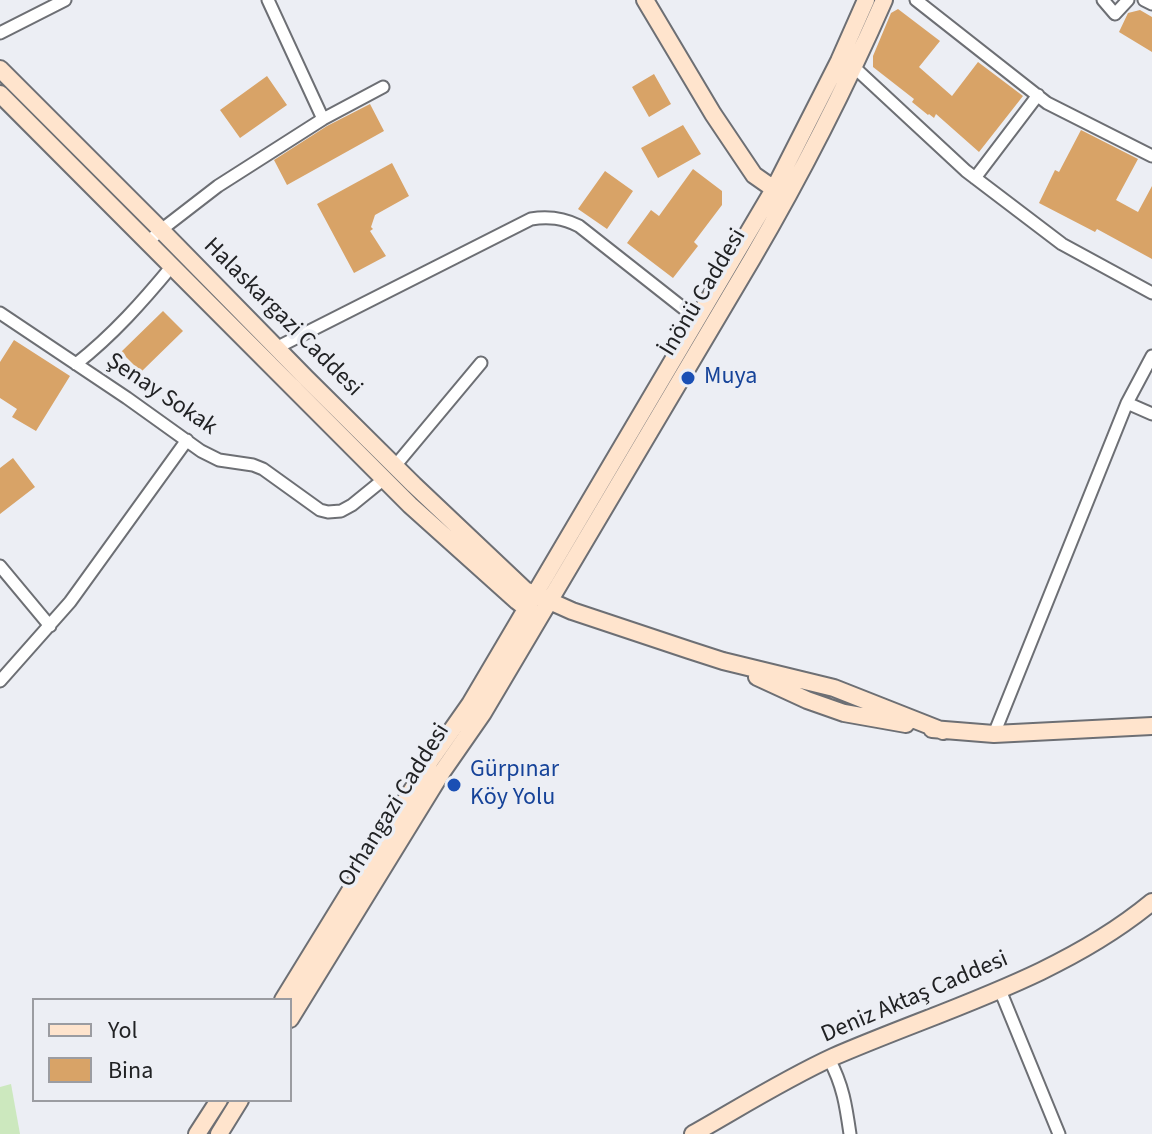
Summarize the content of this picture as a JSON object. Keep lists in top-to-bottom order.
{
  "streets": {
    "main road": [
      "İnönü Caddesi",
      "Halaskargazi Caddesi",
      "Orhangazi Caddesi",
      "Deniz Aktaş Caddesi"
    ],
    "street": ["Şenay Sokak"]
  },
  "crossings": [
    ["İnönü Caddesi", "Orhangazi Caddesi"],
    ["Halaskargazi Caddesi", "Şenay Sokak"]
  ],
  "places": ["Muya", "Gürpınar Köy Yolu"],
  "legend": ["Yol", "Bina"]
}
